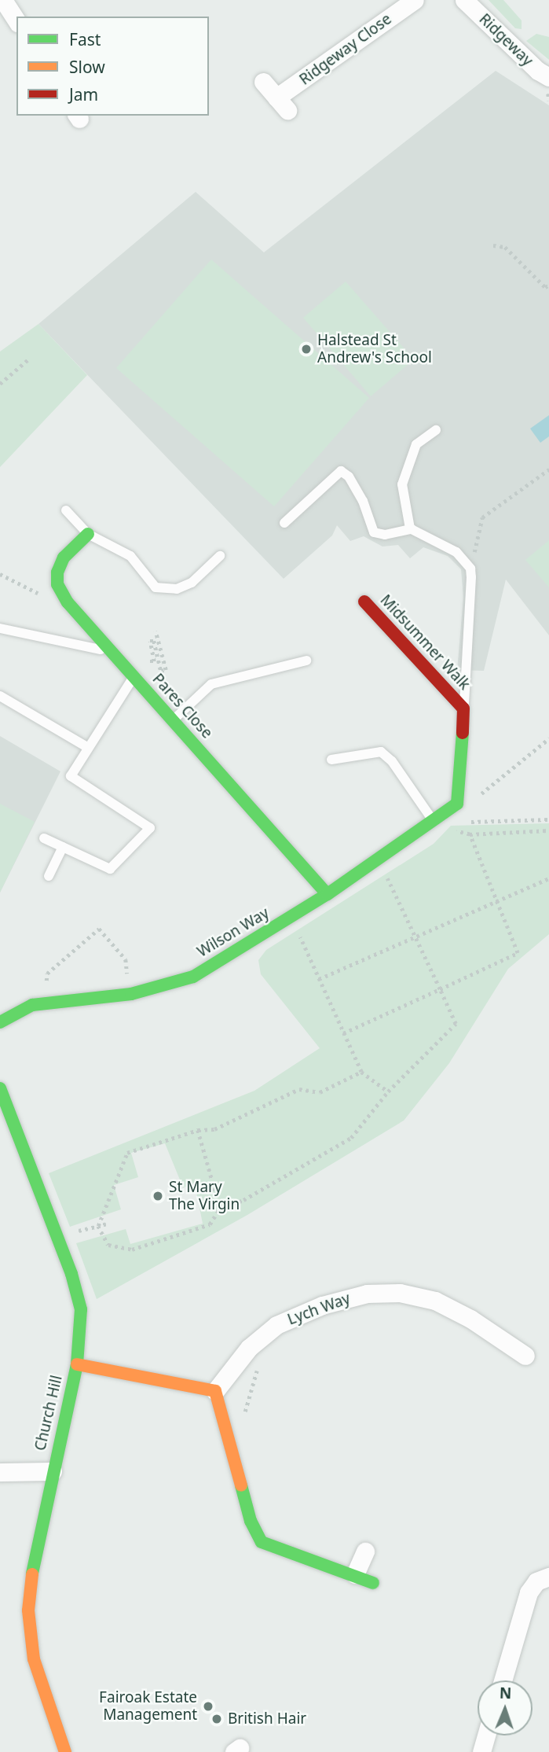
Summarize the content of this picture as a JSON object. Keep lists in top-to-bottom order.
{
  "streets": {
    "street": [
      "Ridgeway",
      "Ridgeway Close",
      "Midsummer Walk",
      "Pares Close",
      "Wilson Way",
      "Lych Way",
      "Church Hill"
    ]
  },
  "crossings": [
    ["Midsummer Walk", "Wilson Way"],
    ["Pares Close", "Wilson Way"]
  ],
  "places": [
    "Halstead St Andrew's School",
    "St Mary The Virgin",
    "Fairoak Estate Management",
    "British Hair"
  ],
  "legend": ["Fast", "Slow", "Jam"],
  "north": "top"
}
